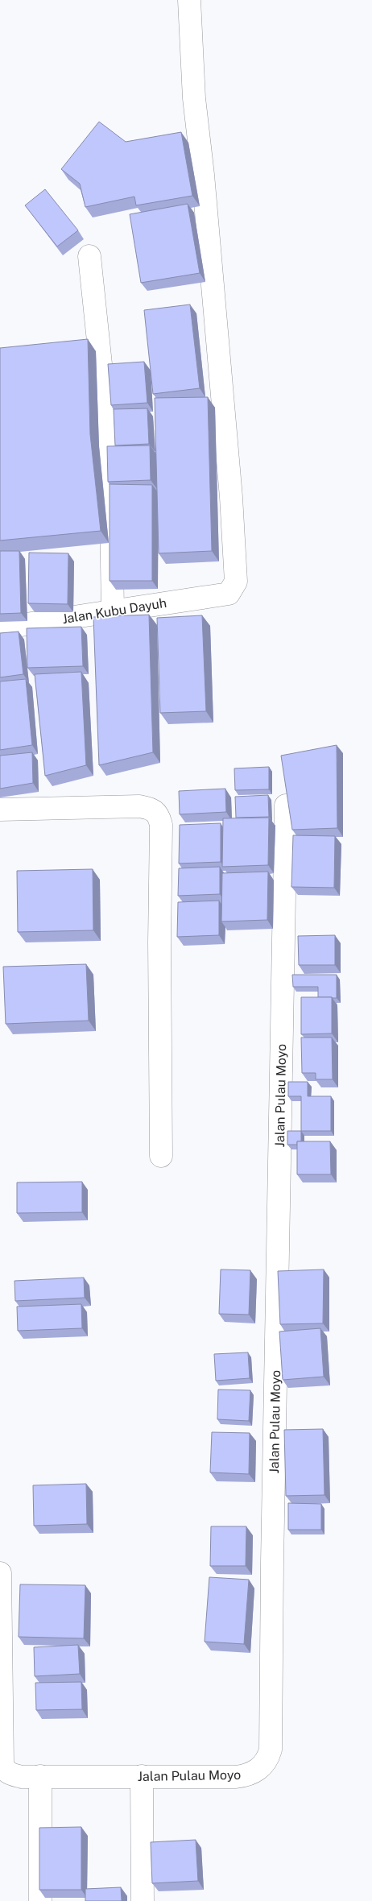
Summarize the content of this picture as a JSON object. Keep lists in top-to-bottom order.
{
  "streets": {
    "street": ["Jalan Kubu Dayuh", "Jalan Pulau Moyo"]
  }
}
